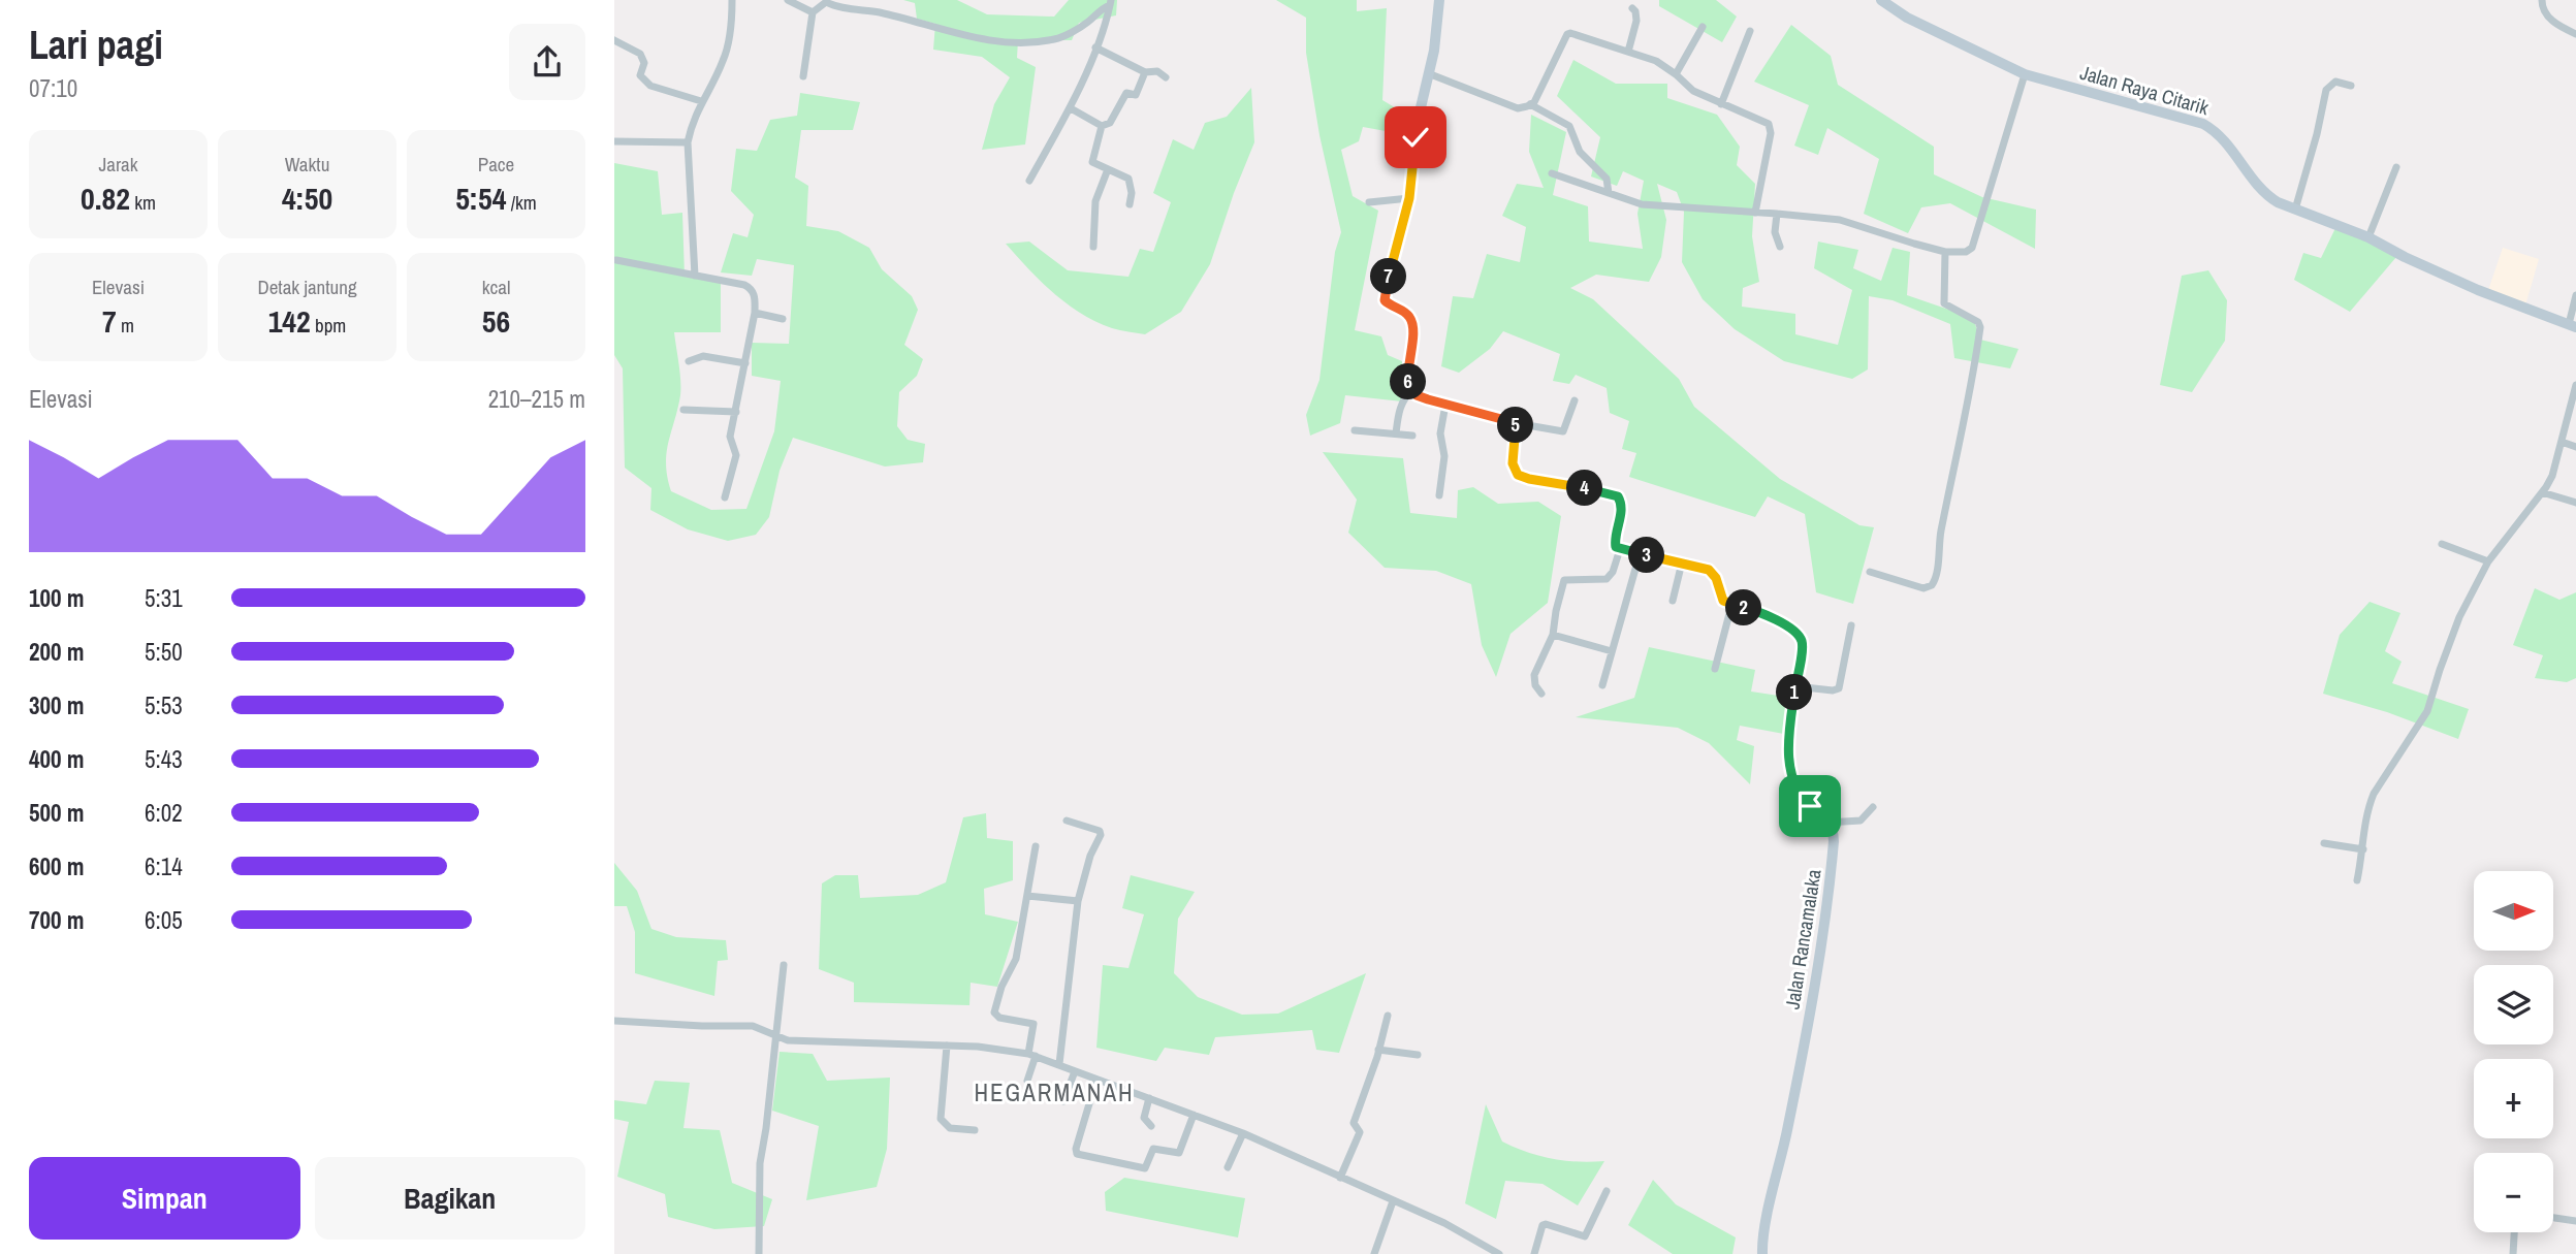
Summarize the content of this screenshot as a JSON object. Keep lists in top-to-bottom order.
{
  "streets": {
    "street": ["Jalan Raya Citarik", "Jalan Rancamalaka"]
  },
  "districts": ["HEGARMANAH"],
  "north": "right",
  "page": {
    "heading": ["Lari pagi", "07:10"],
    "stats": [
      ["Jarak", "0.82 km"],
      ["Waktu", "4:50"],
      ["Pace", "5:54 /km"],
      ["Elevasi", "7 m"],
      ["Detak jantung", "142 bpm"],
      ["kcal", "56"]
    ],
    "pins": [
      "7",
      "6",
      "5",
      "4",
      "3",
      "2",
      "1"
    ],
    "chart": ["Elevasi", "210–215 m"],
    "list": [
      {
        "name": "100 m",
        "note": "5:31"
      },
      {
        "name": "200 m",
        "note": "5:50"
      },
      {
        "name": "300 m",
        "note": "5:53"
      },
      {
        "name": "400 m",
        "note": "5:43"
      },
      {
        "name": "500 m",
        "note": "6:02"
      },
      {
        "name": "600 m",
        "note": "6:14"
      },
      {
        "name": "700 m",
        "note": "6:05"
      }
    ],
    "map_buttons": ["+", "−"],
    "buttons": ["Simpan", "Bagikan"]
  }
}
